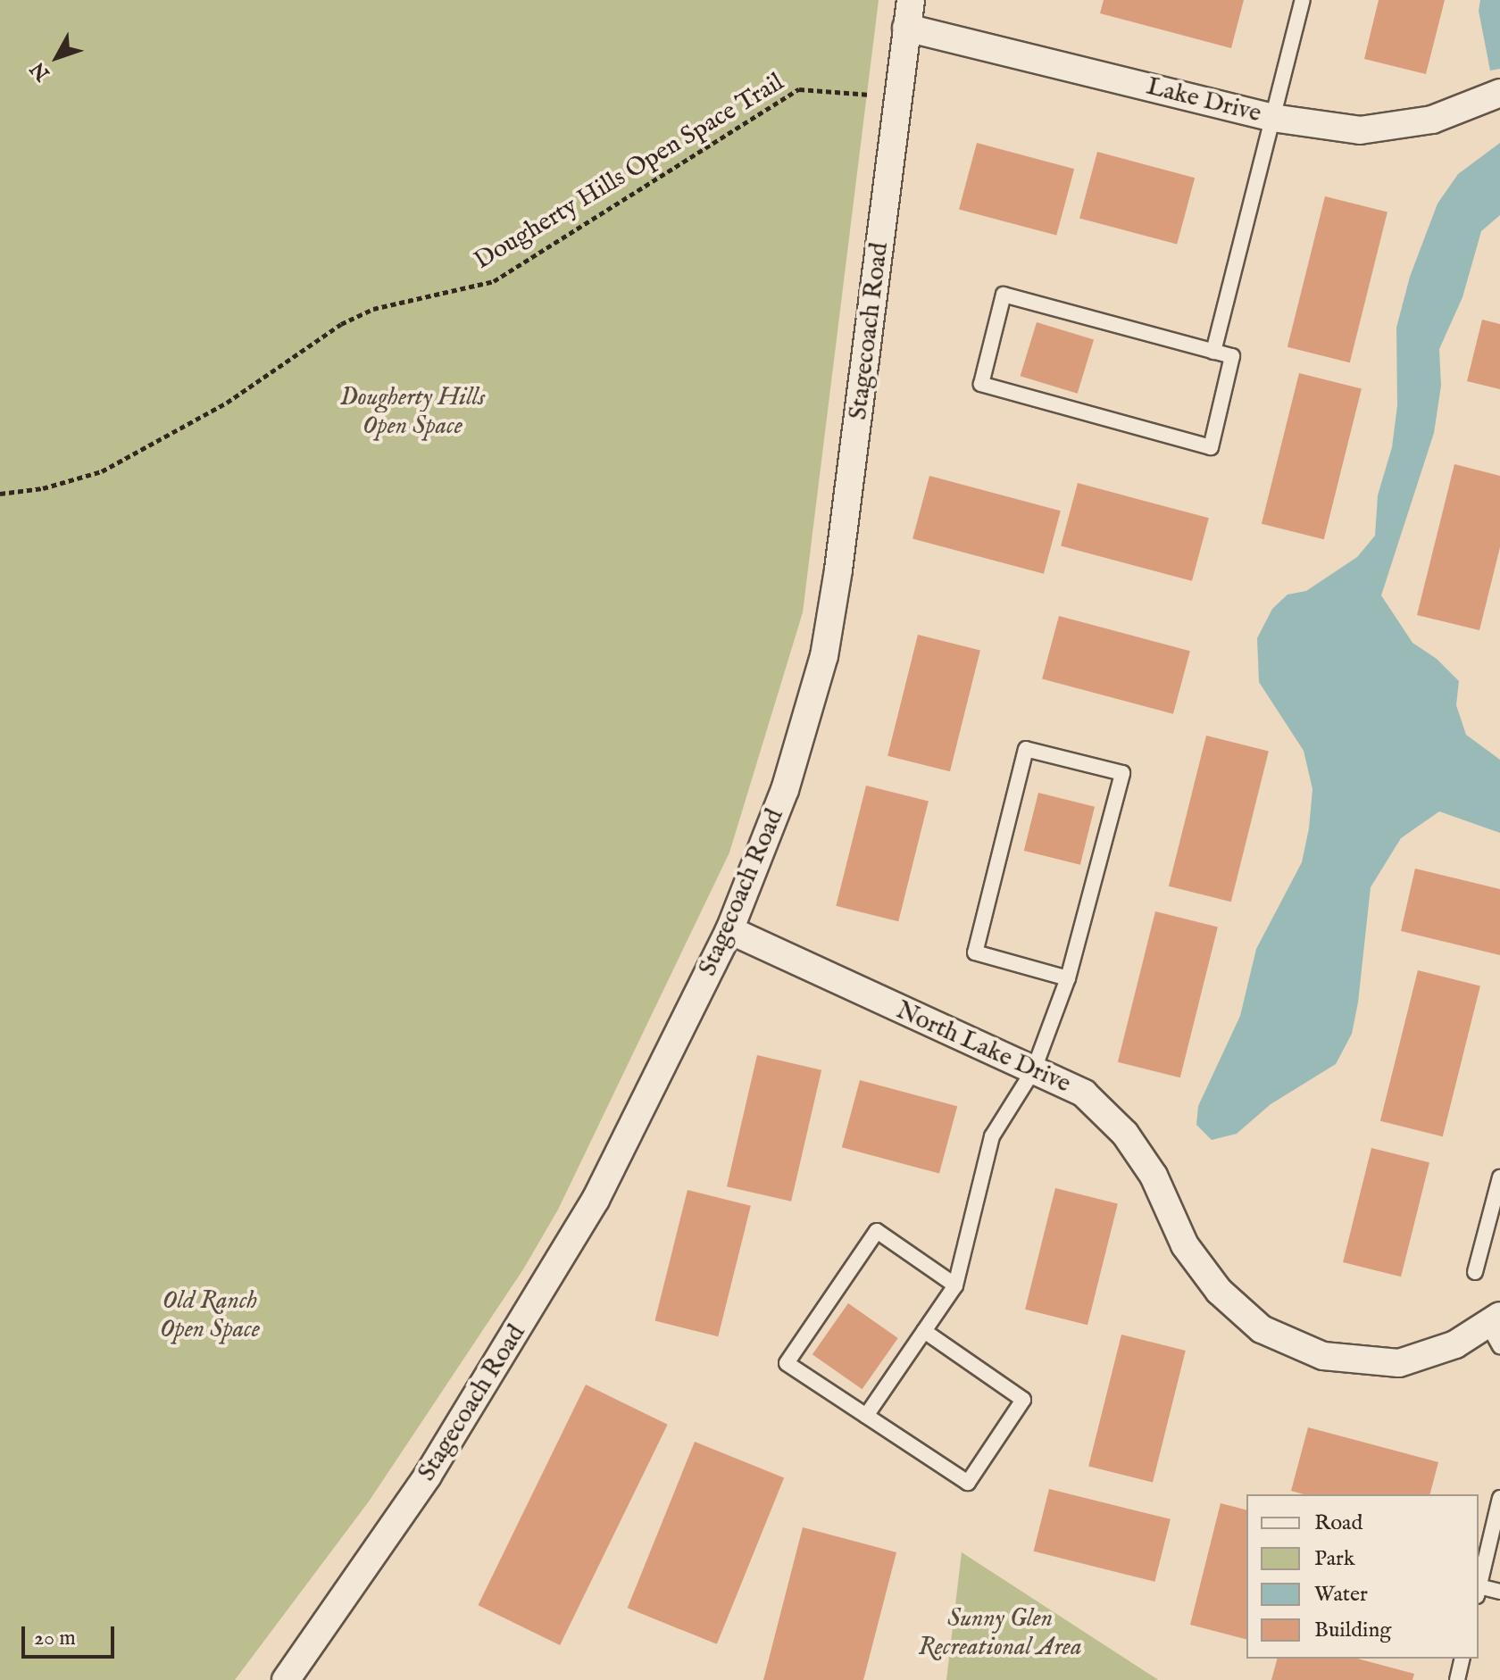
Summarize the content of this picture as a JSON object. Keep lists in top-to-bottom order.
{
  "streets": {
    "street": ["Lake Drive", "Stagecoach Road", "North Lake Drive"],
    "path": ["Dougherty Hills Open Space Trail"]
  },
  "crossings": [
    ["Lake Drive", "Stagecoach Road"],
    ["Dougherty Hills Open Space Trail", "Stagecoach Road"],
    ["Stagecoach Road", "North Lake Drive"]
  ],
  "parks": ["Dougherty Hills Open Space", "Old Ranch Open Space", "Sunny Glen Recreational Area"],
  "legend": [
    "Road",
    "Park",
    "Water",
    "Building"
  ],
  "scale_bar": "20 m",
  "north": "bottom left"
}
